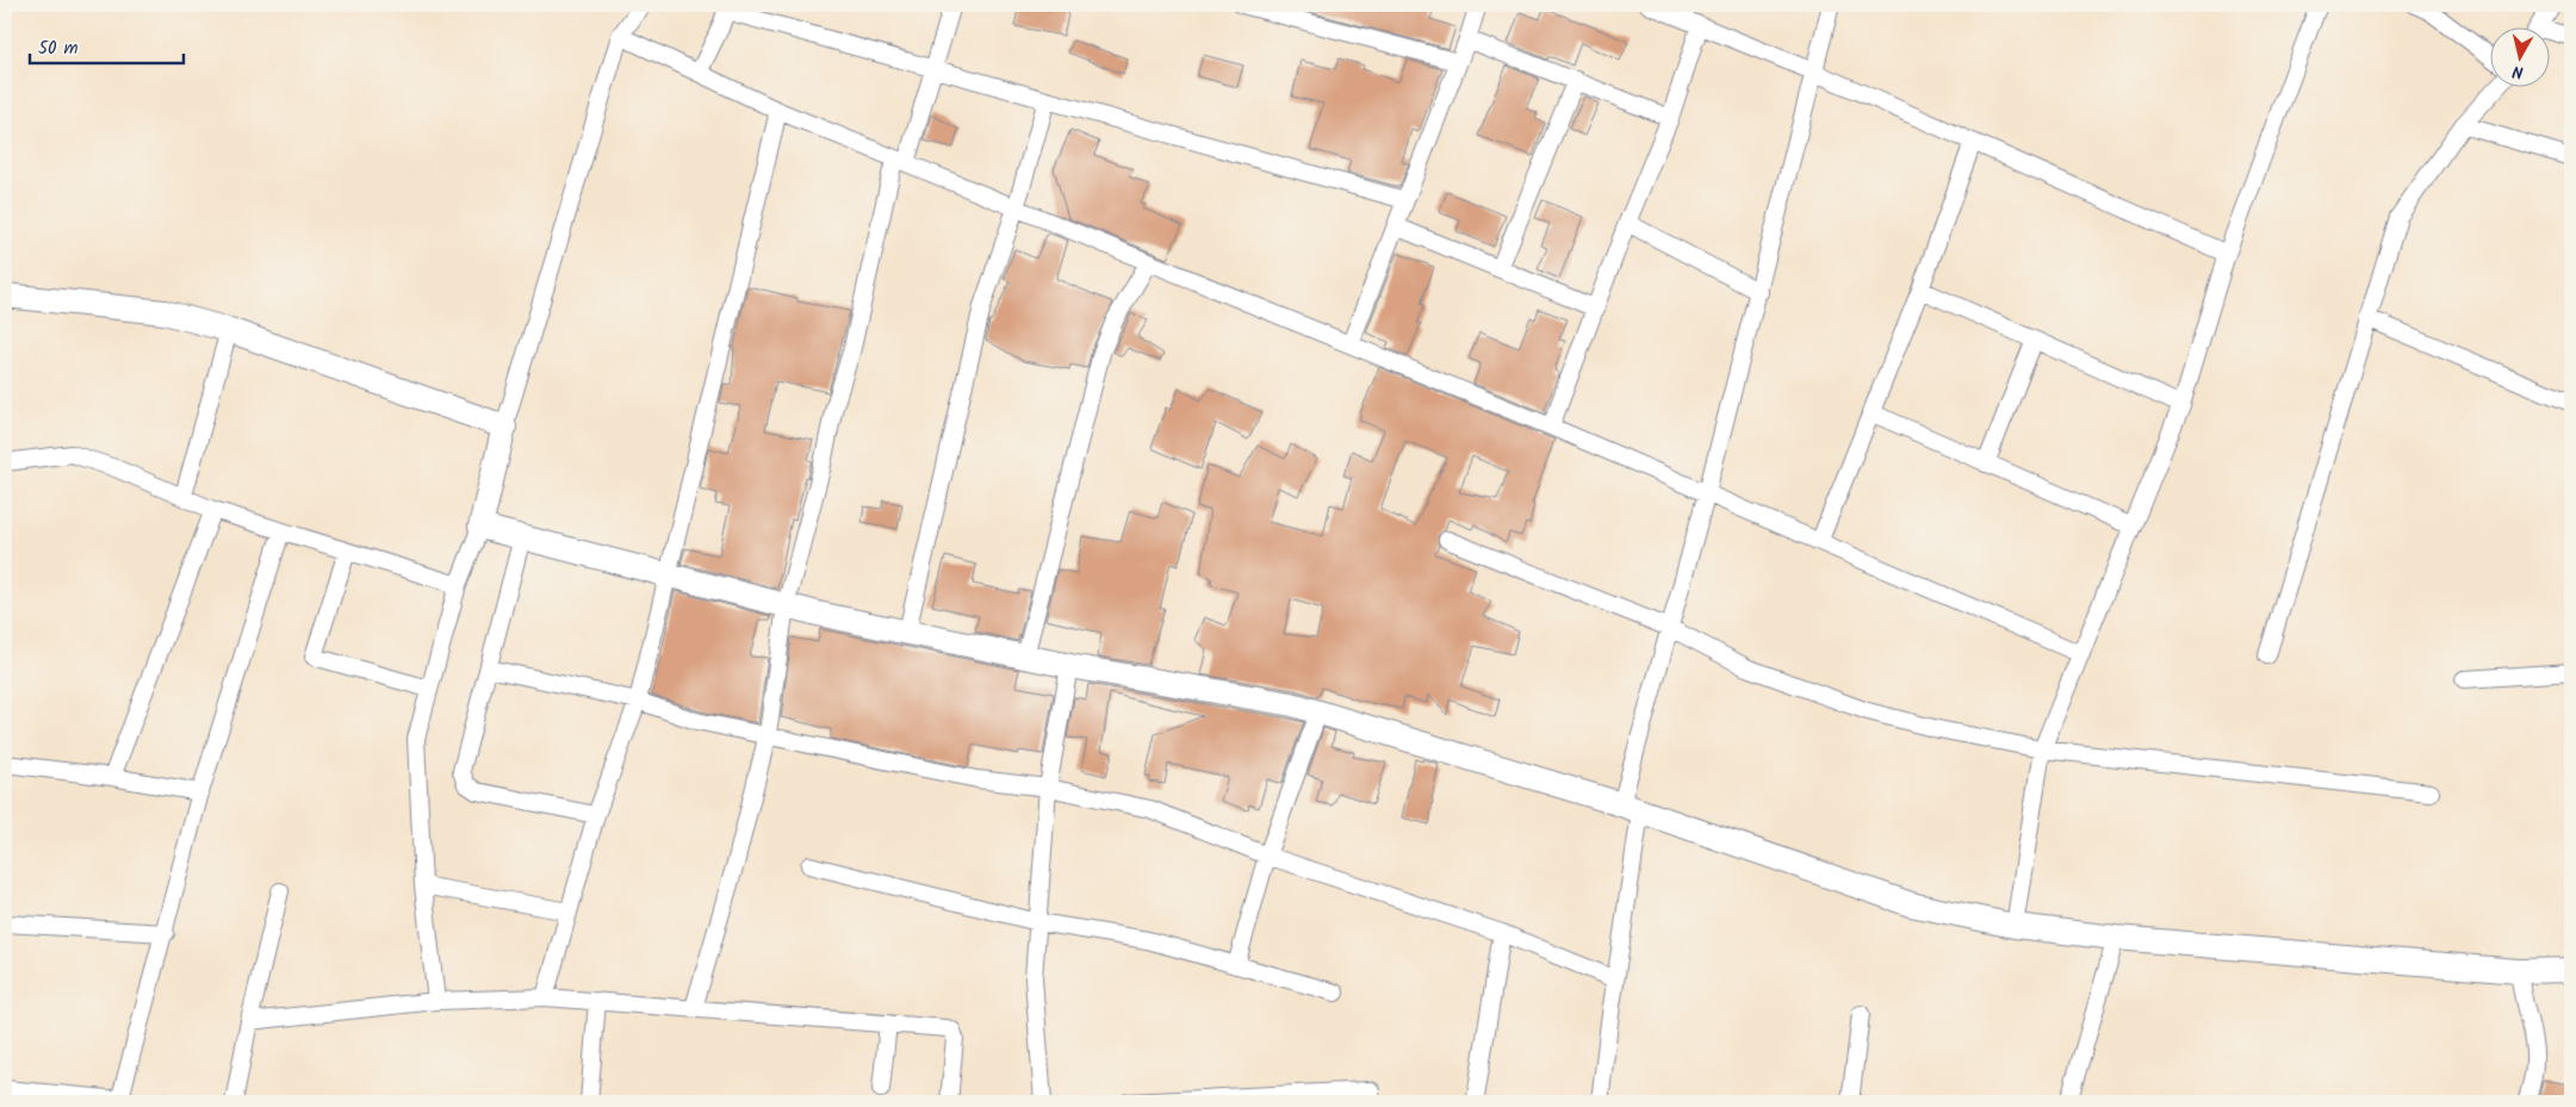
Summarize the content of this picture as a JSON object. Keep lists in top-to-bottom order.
{
  "scale_bar": "50 m",
  "north": "bottom"
}
